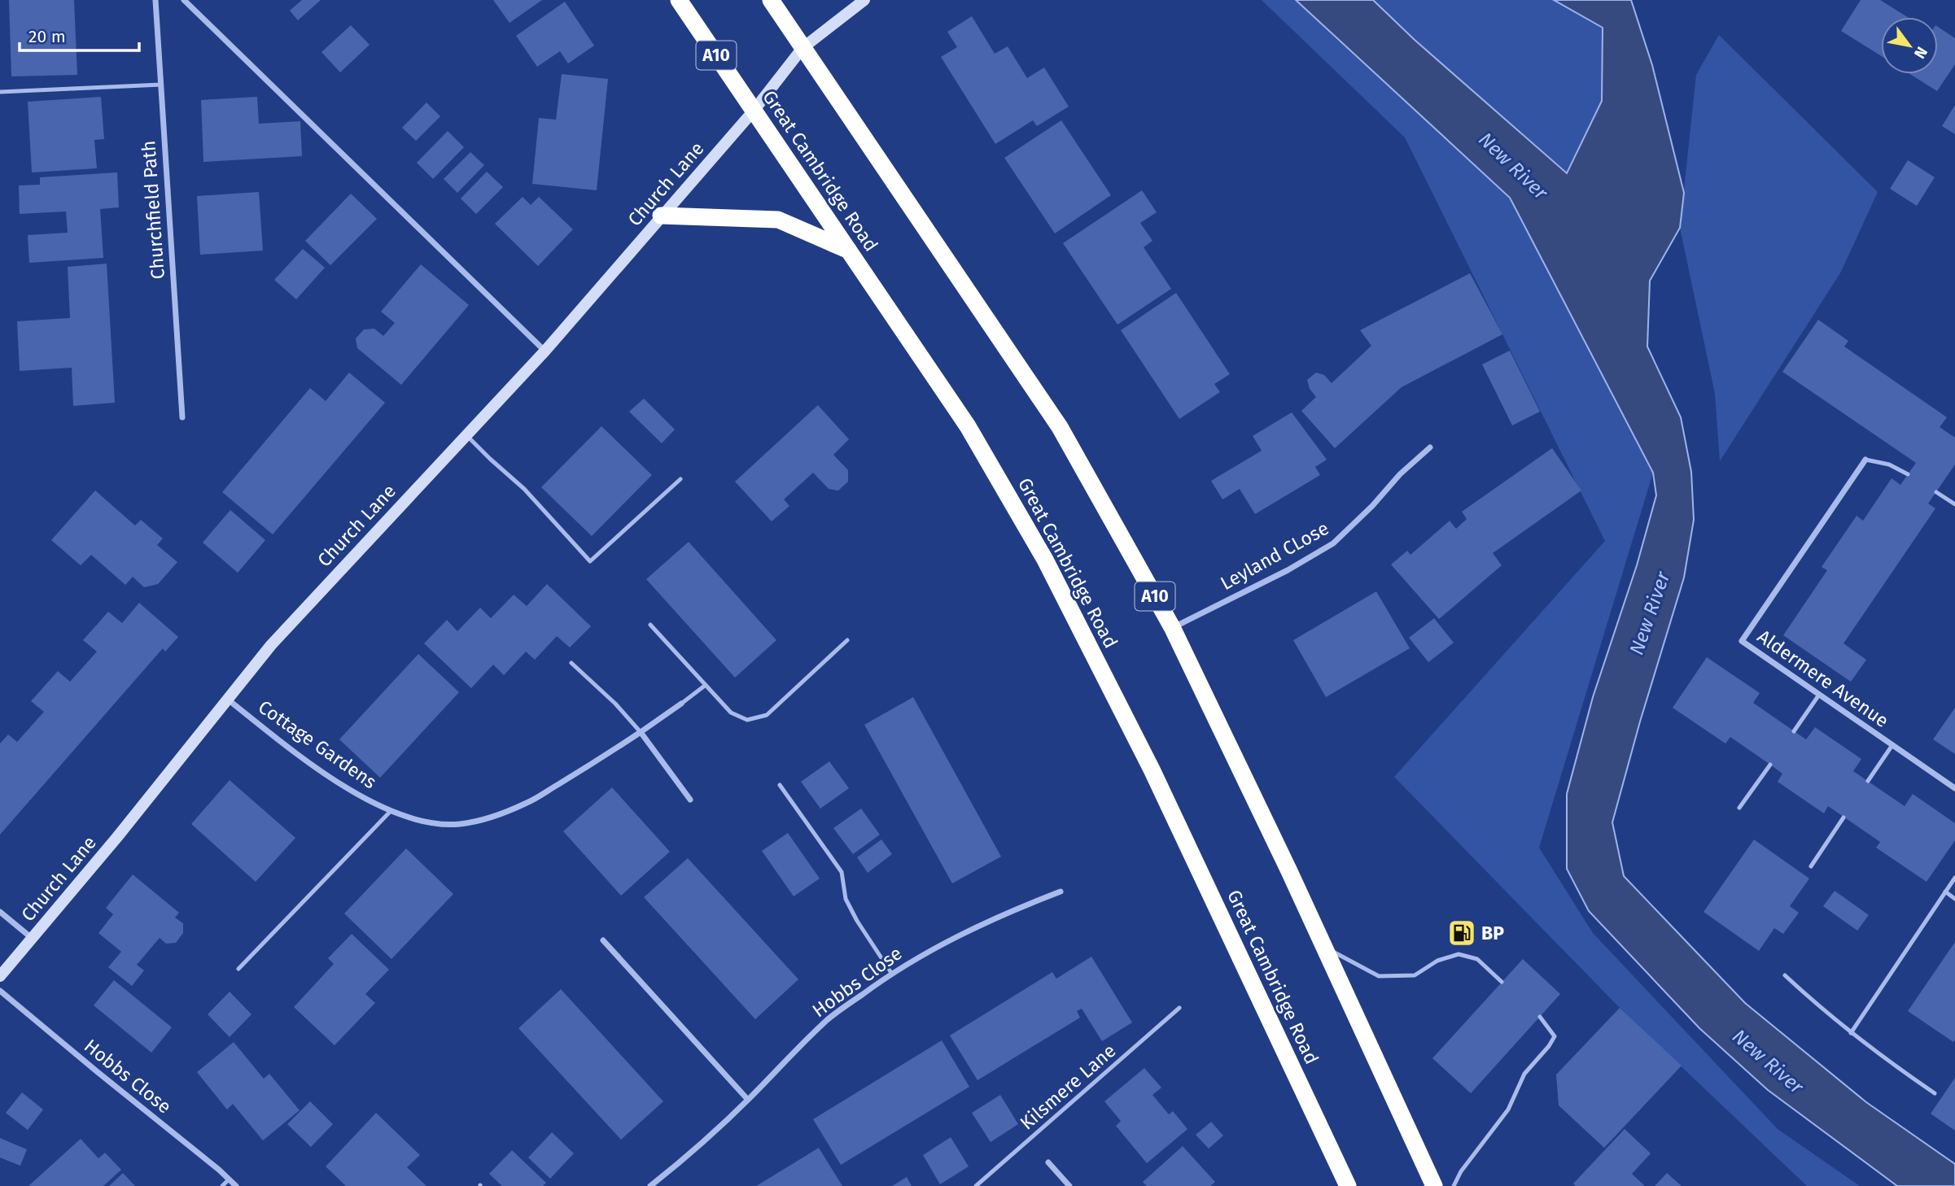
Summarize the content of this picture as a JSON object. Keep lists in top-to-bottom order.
{
  "streets": {
    "highway": ["A10", "Great Cambridge Road"],
    "street": [
      "Church Lane",
      "Churchfield Path",
      "Leyland CLose",
      "Aldermere Avenue",
      "Cottage Gardens",
      "Hobbs Close"
    ],
    "lane": ["Kilsmere Lane"]
  },
  "crossings": [
    ["A10", "Church Lane"],
    ["A10", "Leyland CLose"],
    ["Great Cambridge Road", "Church Lane"],
    ["Church Lane", "Cottage Gardens"]
  ],
  "water": ["New River"],
  "places": {
    "fuel station": ["BP"]
  },
  "scale_bar": "20 m",
  "north": "bottom right"
}
